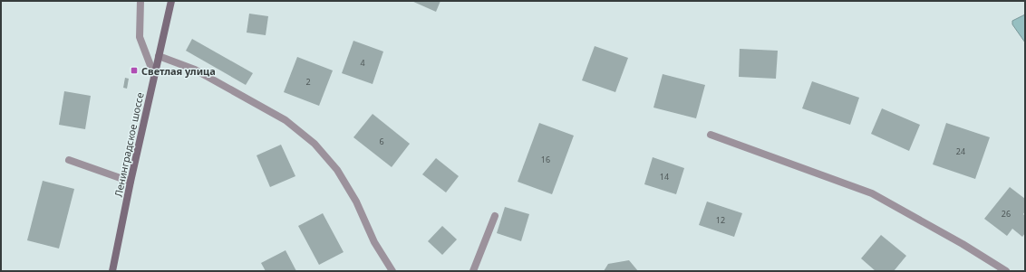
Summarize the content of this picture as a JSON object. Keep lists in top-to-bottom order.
{
  "streets": {
    "main road": ["Ленинградское шоссе"]
  },
  "places": {
    "transit": ["Светлая улица"]
  },
  "house_numbers": [
    "4",
    "2",
    "6",
    "24",
    "16",
    "14",
    "26",
    "12"
  ]
}
